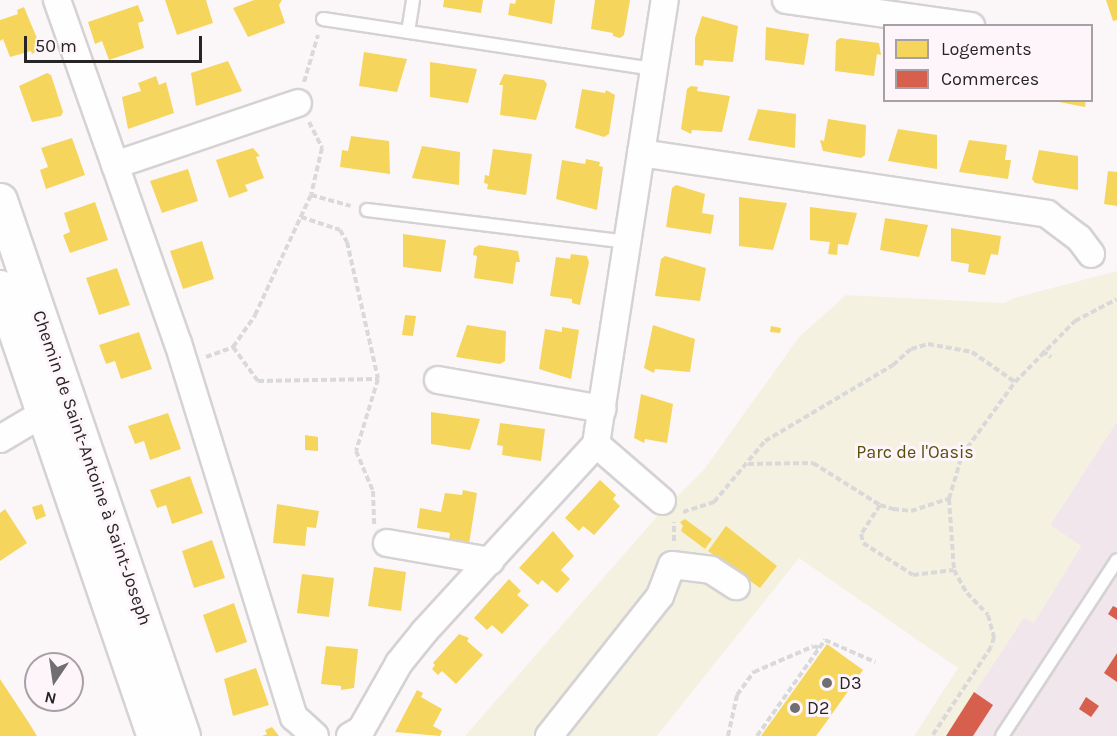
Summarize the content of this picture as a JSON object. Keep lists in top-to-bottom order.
{
  "streets": {
    "main road": ["Chemin de Saint-Antoine à Saint-Joseph"]
  },
  "parks": ["Parc de l'Oasis"],
  "places": ["D3", "D2"],
  "legend": ["Logements", "Commerces"],
  "scale_bar": "50 m",
  "north": "bottom"
}
